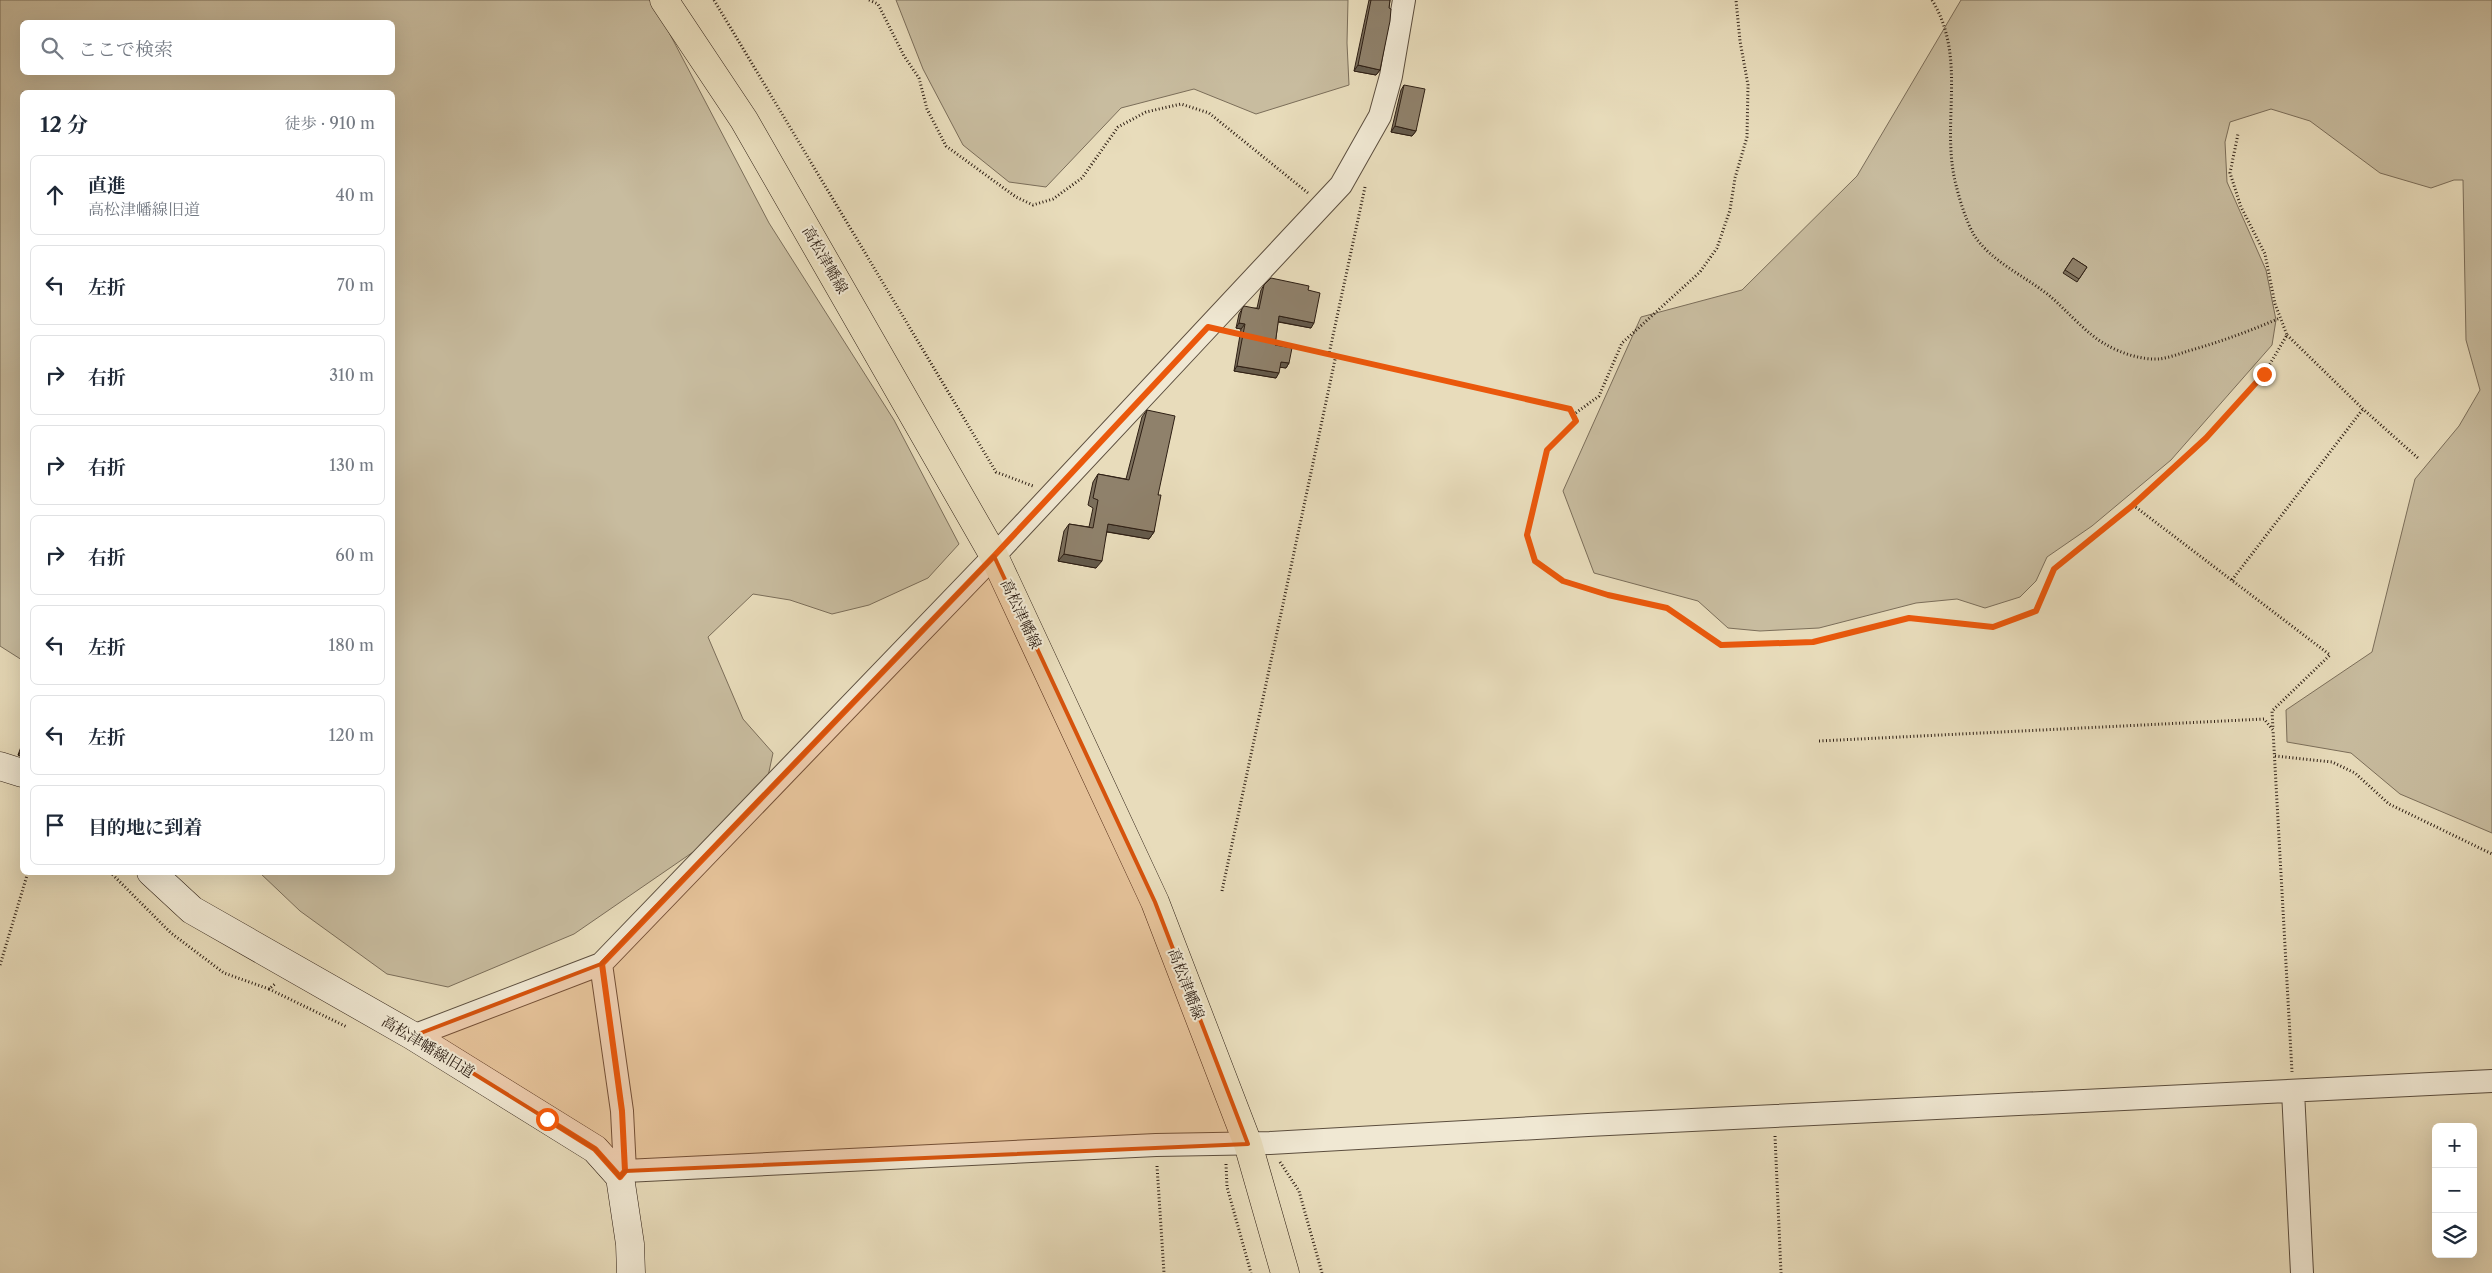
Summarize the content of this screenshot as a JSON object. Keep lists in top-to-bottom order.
{
  "streets": {
    "main road": ["高松津幡線"],
    "street": ["高松津幡線旧道"]
  },
  "page": {
    "search": "ここで検索",
    "heading": ["12 分", "徒歩 · 910 m"],
    "list": [
      ["直進", "高松津幡線旧道", "40 m"],
      ["左折", "70 m"],
      ["右折", "310 m"],
      ["右折", "130 m"],
      ["右折", "60 m"],
      ["左折", "180 m"],
      ["左折", "120 m"],
      "目的地に到着"
    ],
    "map_buttons": ["+", "−"]
  }
}
